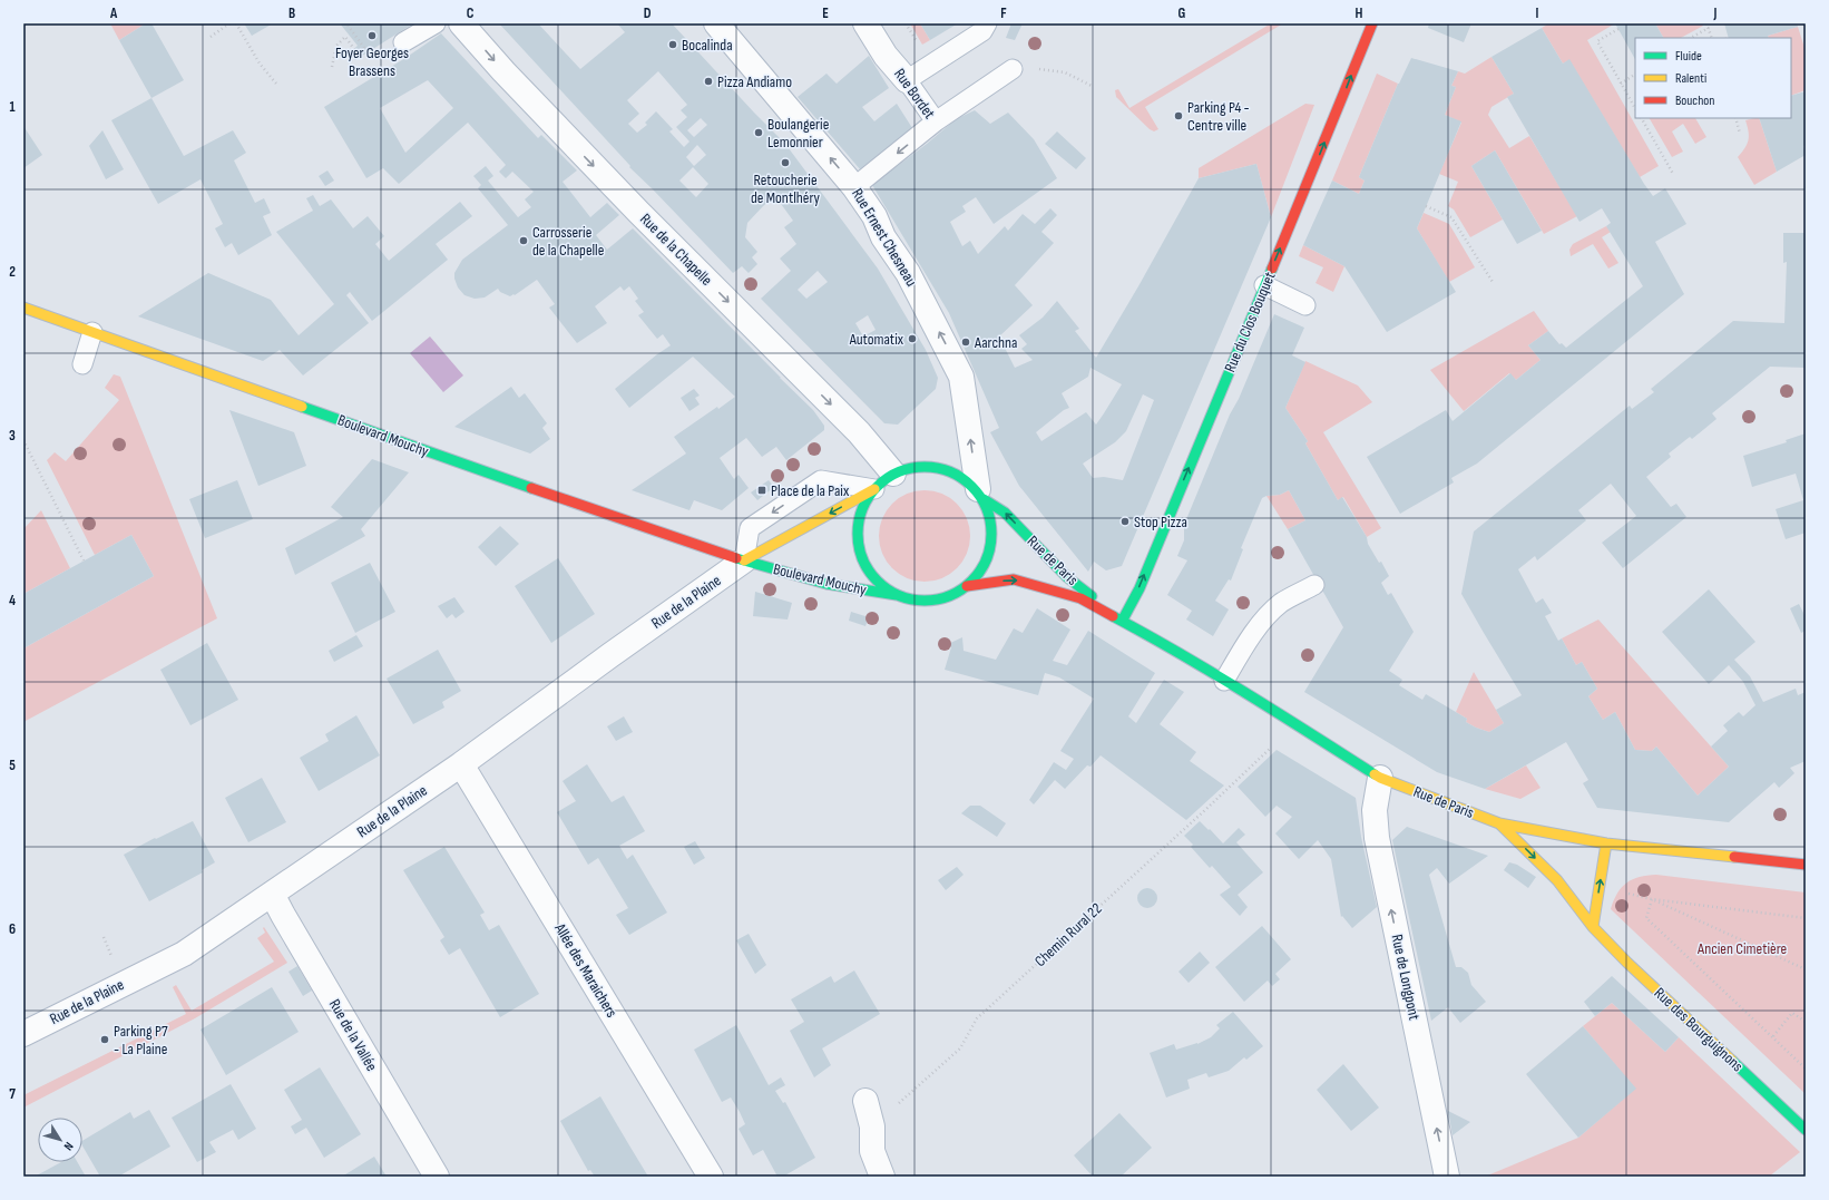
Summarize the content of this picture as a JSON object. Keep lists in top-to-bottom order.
{
  "streets": {
    "main road": [
      "Rue du Clos Bouquet",
      "Boulevard Mouchy",
      "Rue de Paris",
      "Rue des Bourguignons"
    ],
    "street": [
      "Rue Bordet",
      "Rue Ernest Chesneau",
      "Rue de la Chapelle",
      "Rue de la Plaine",
      "Allée des Maraichers",
      "Rue de Longpont",
      "Rue de la Vallée"
    ],
    "path": ["Chemin Rural 22"]
  },
  "crossings": [
    ["Rue Bordet", "Rue Ernest Chesneau"],
    ["Rue Ernest Chesneau", "Rue de la Chapelle"],
    ["Rue Ernest Chesneau", "Boulevard Mouchy"],
    ["Rue Ernest Chesneau", "Rue de Paris"],
    ["Rue de la Chapelle", "Boulevard Mouchy"],
    ["Rue de la Chapelle", "Rue de Paris"],
    ["Rue du Clos Bouquet", "Rue de Paris"],
    ["Boulevard Mouchy", "Rue de Paris"],
    ["Boulevard Mouchy", "Rue de la Plaine"],
    ["Rue de Paris", "Rue de Longpont"],
    ["Rue de Paris", "Rue des Bourguignons"],
    ["Rue de la Plaine", "Allée des Maraichers"],
    ["Rue de la Plaine", "Rue de la Vallée"]
  ],
  "one_way": [
    "Rue Bordet",
    "Rue Ernest Chesneau",
    "Rue de la Chapelle",
    "Rue du Clos Bouquet",
    "Rue de Longpont"
  ],
  "parks": ["Ancien Cimetière"],
  "places": {
    "other": [
      "Foyer Georges Brassens",
      "Bocalinda",
      "Pizza Andiamo",
      "Parking P4 - Centre ville",
      "Boulangerie Lemonnier",
      "Retoucherie de Montlhéry",
      "Carrosserie de la Chapelle",
      "Automatix",
      "Aarchna",
      "Stop Pizza",
      "Parking P7 - La Plaine"
    ],
    "transit": ["Place de la Paix"]
  },
  "legend": ["Fluide", "Ralenti", "Bouchon"],
  "north": "bottom right",
  "grid": {
    "columns": [
      "A",
      "B",
      "C",
      "D",
      "E",
      "F",
      "G",
      "H",
      "I",
      "J"
    ],
    "rows": [
      "1",
      "2",
      "3",
      "4",
      "5",
      "6",
      "7"
    ]
  }
}
